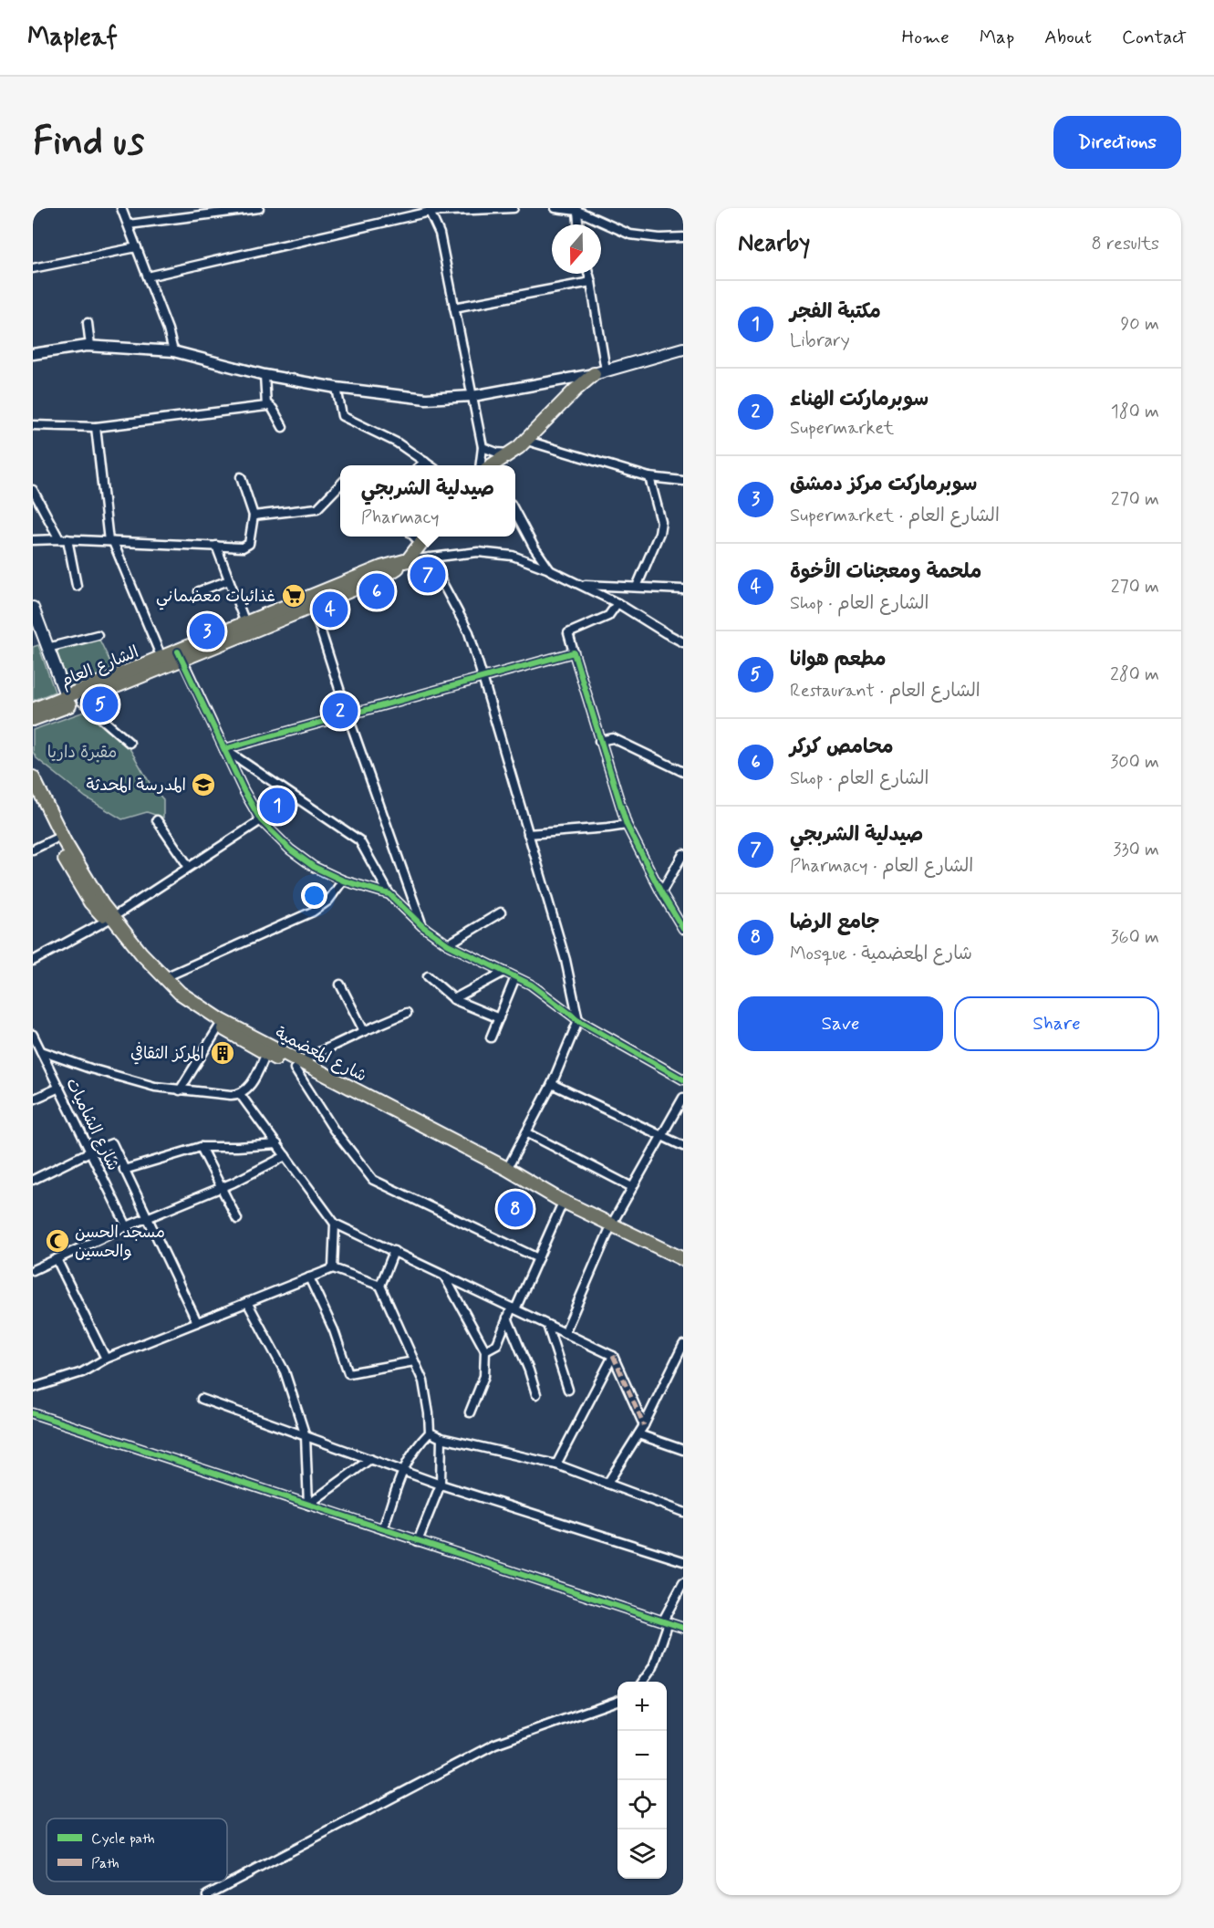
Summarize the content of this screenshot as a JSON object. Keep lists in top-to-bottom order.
{
  "streets": {
    "main road": ["الشارع العام", "شارع المعضمية"],
    "street": ["شارع الشاميات"]
  },
  "parks": ["مقبرة داريا"],
  "places": {
    "supermarket": ["غذائيات معضماني"],
    "school or university": ["المدرسة المحدثة"],
    "building": ["المركز الثقافي"],
    "mosque": ["مسجد الحسن والحسين"]
  },
  "legend": ["Cycle path", "Path"],
  "north": "bottom",
  "page": {
    "header": "Mapleaf",
    "nav": [
      "Home",
      "Map",
      "About",
      "Contact"
    ],
    "buttons": [
      "Directions",
      ["Save", "Share"]
    ],
    "title": "Find us",
    "heading": ["Nearby", "8 results"],
    "list": [
      {
        "mark": "1",
        "name": "مكتبة الفجر",
        "note": "Library",
        "value": "90 m"
      },
      {
        "mark": "2",
        "name": "سوبرماركت الهناء",
        "note": "Supermarket",
        "value": "180 m"
      },
      {
        "mark": "3",
        "name": "سوبرماركت مركز دمشق",
        "note": "Supermarket · الشارع العام",
        "value": "270 m"
      },
      {
        "mark": "4",
        "name": "ملحمة ومعجنات الأخوة",
        "note": "Shop · الشارع العام",
        "value": "270 m"
      },
      {
        "mark": "5",
        "name": "مطعم هوانا",
        "note": "Restaurant · الشارع العام",
        "value": "280 m"
      },
      {
        "mark": "6",
        "name": "محامص كركر",
        "note": "Shop · الشارع العام",
        "value": "300 m"
      },
      {
        "mark": "7",
        "name": "صيدلية الشربجي",
        "note": "Pharmacy · الشارع العام",
        "value": "330 m"
      },
      {
        "mark": "8",
        "name": "جامع الرضا",
        "note": "Mosque · شارع المعضمية",
        "value": "360 m"
      }
    ],
    "popup": ["صيدلية الشربجي", "Pharmacy"],
    "pins": [
      "7",
      "6",
      "4",
      "3",
      "5",
      "2",
      "1",
      "8"
    ],
    "map_buttons": ["+", "−"]
  }
}
